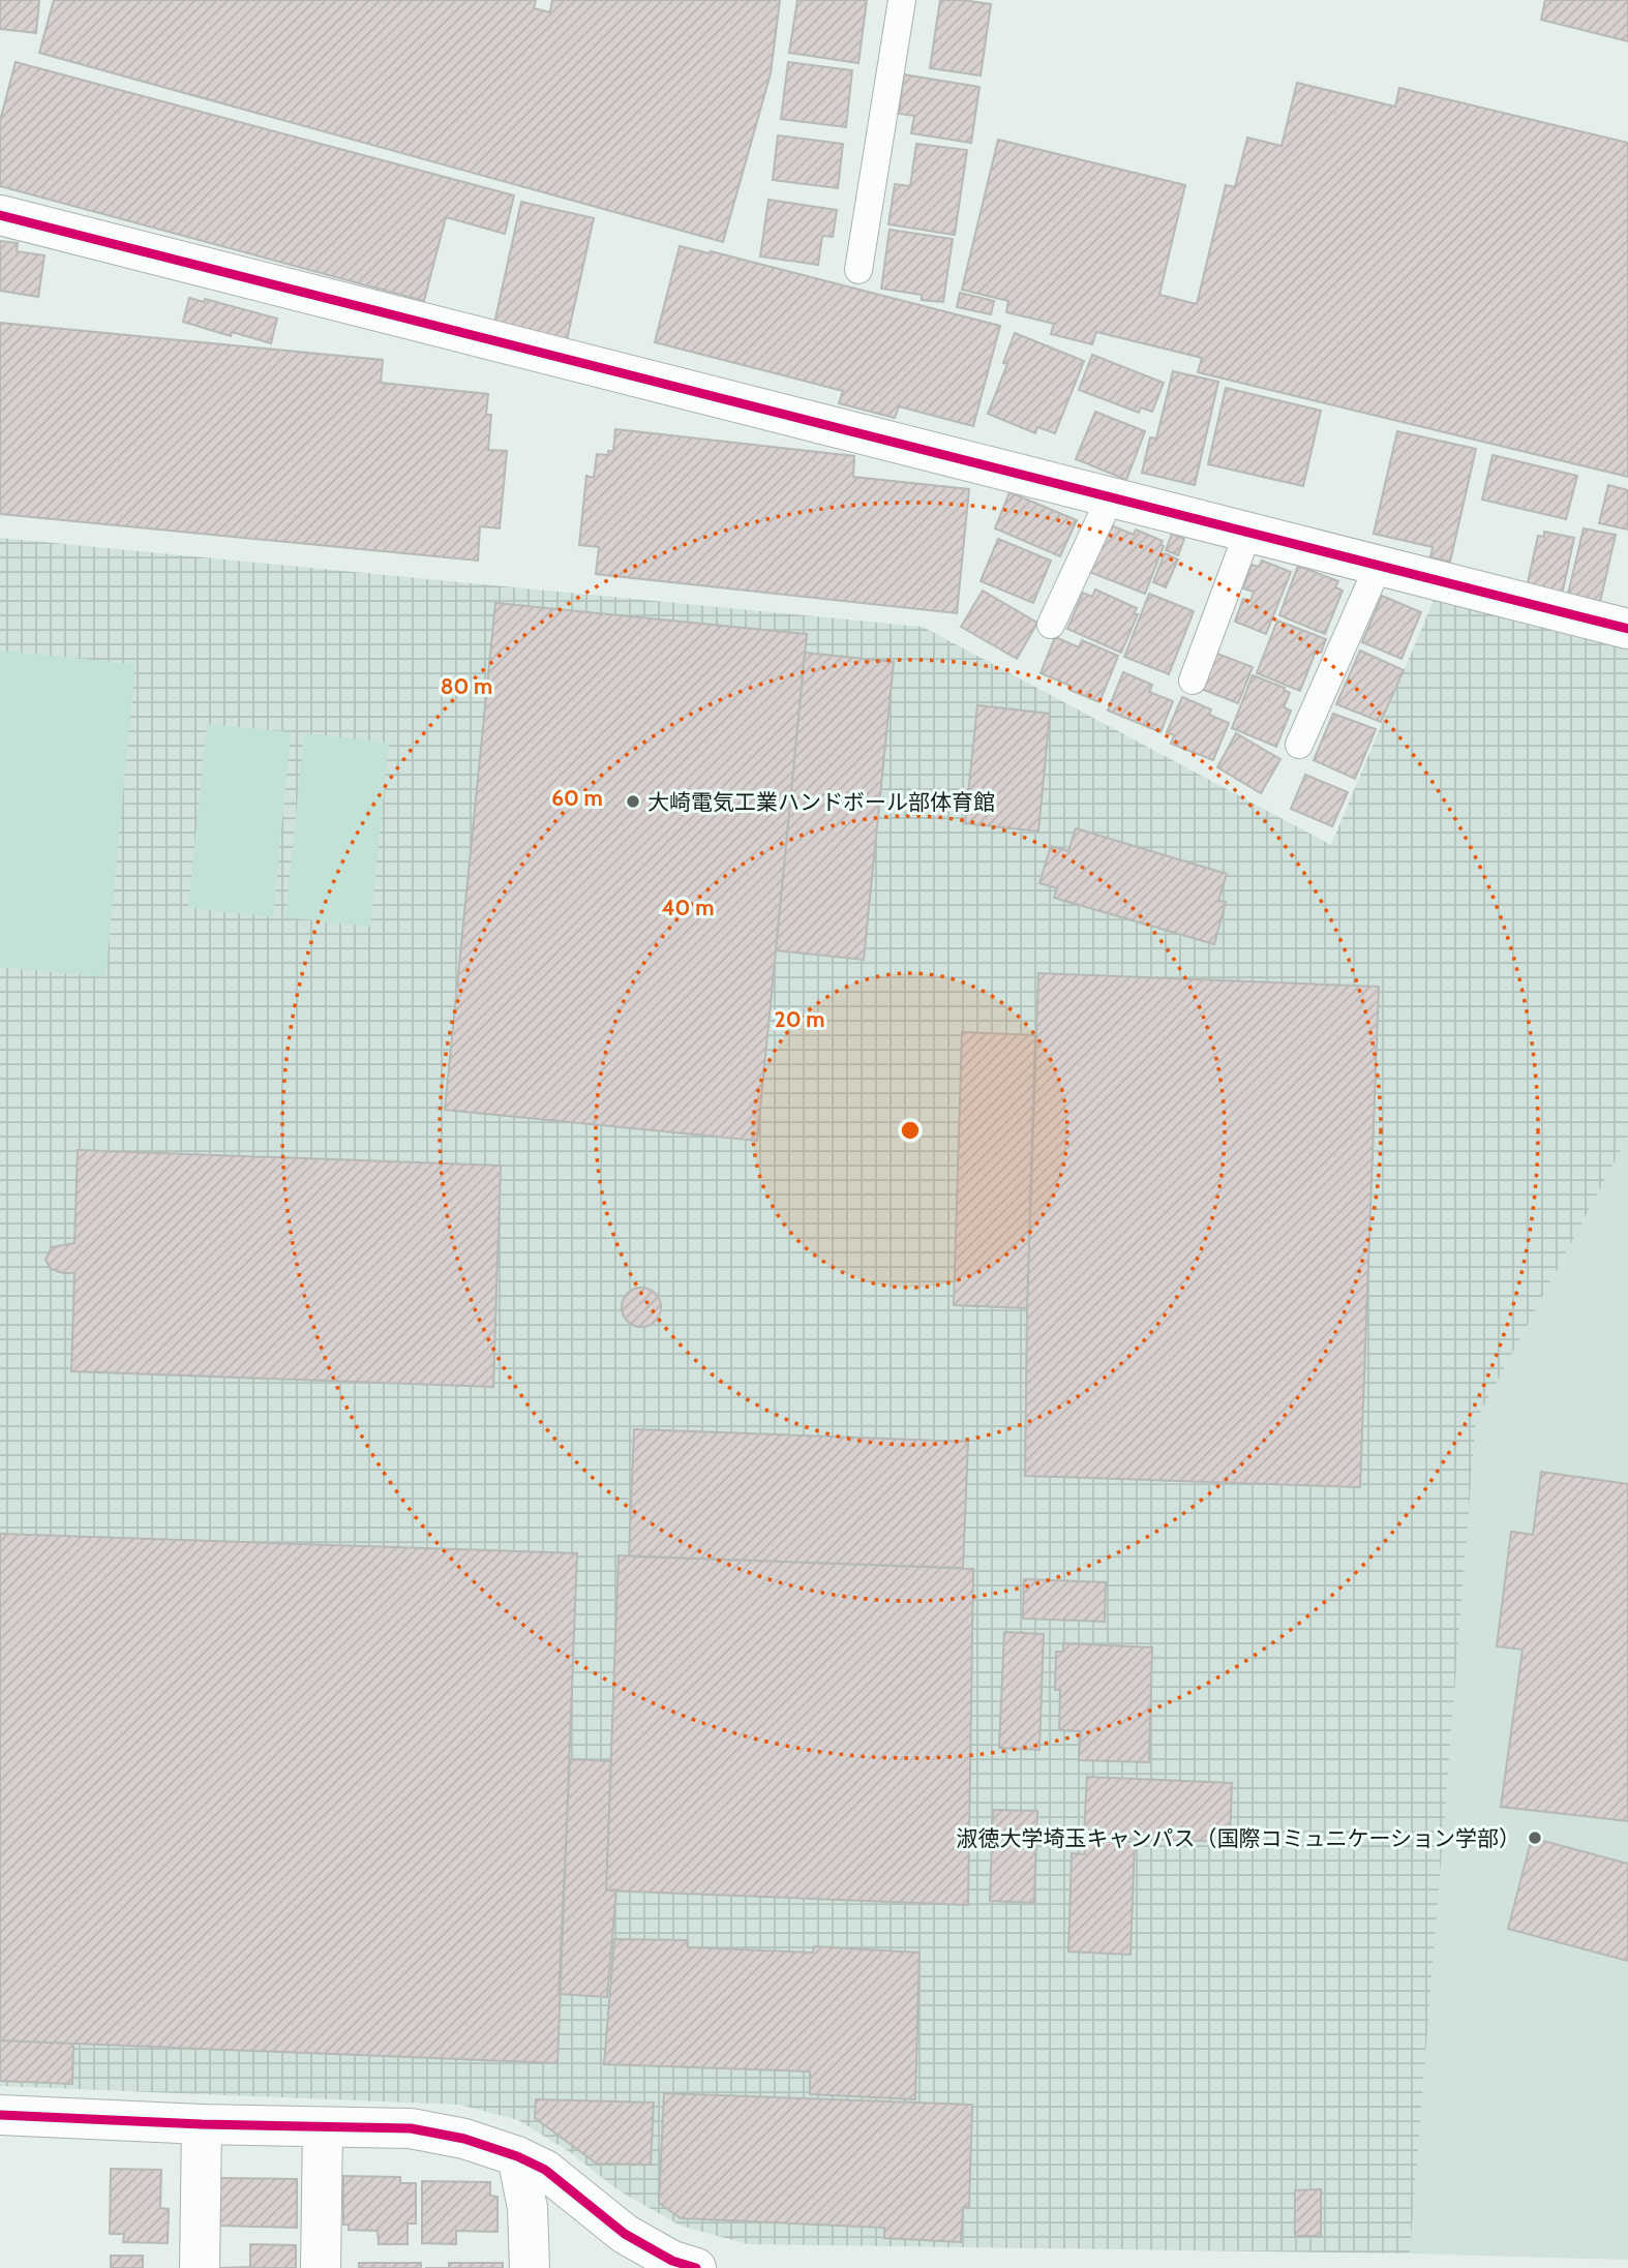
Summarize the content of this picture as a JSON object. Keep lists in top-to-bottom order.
{
  "places": ["大崎電気工業ハンドボール部体育館", "淑徳大学埼玉キャンパス（国際コミュニケーション学部）"],
  "rings": [
    "80 m",
    "60 m",
    "40 m",
    "20 m"
  ]
}
